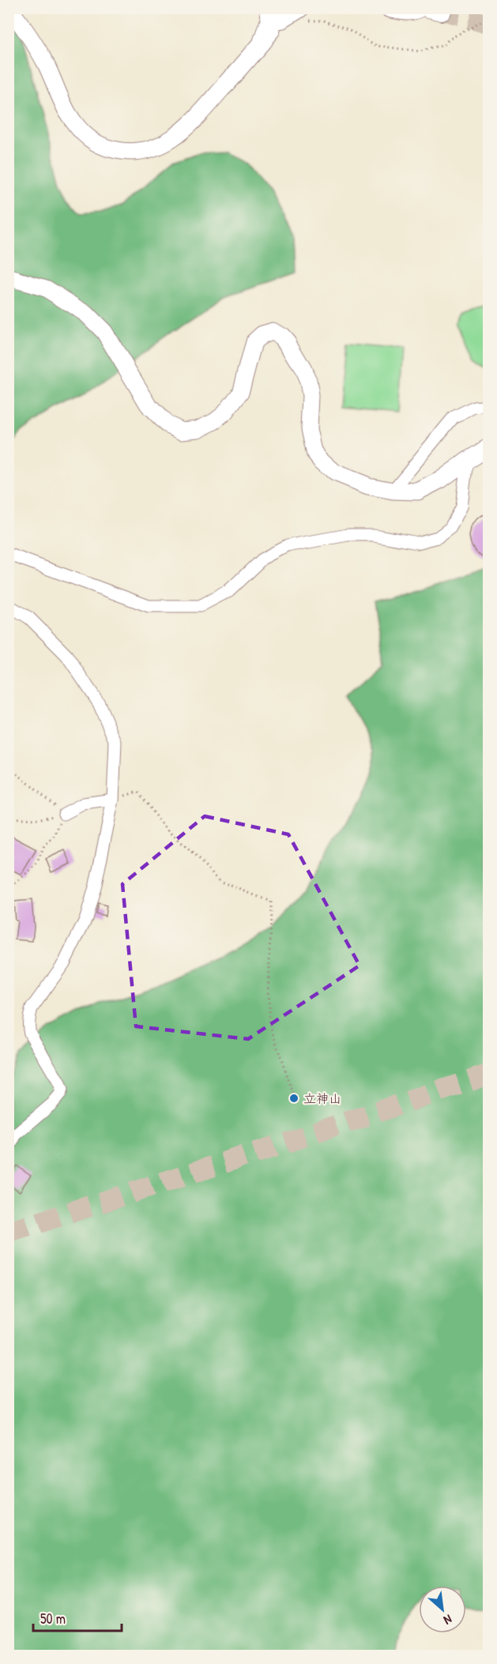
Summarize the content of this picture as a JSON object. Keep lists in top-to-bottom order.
{
  "places": ["立神山"],
  "scale_bar": "50 m",
  "north": "bottom right"
}
